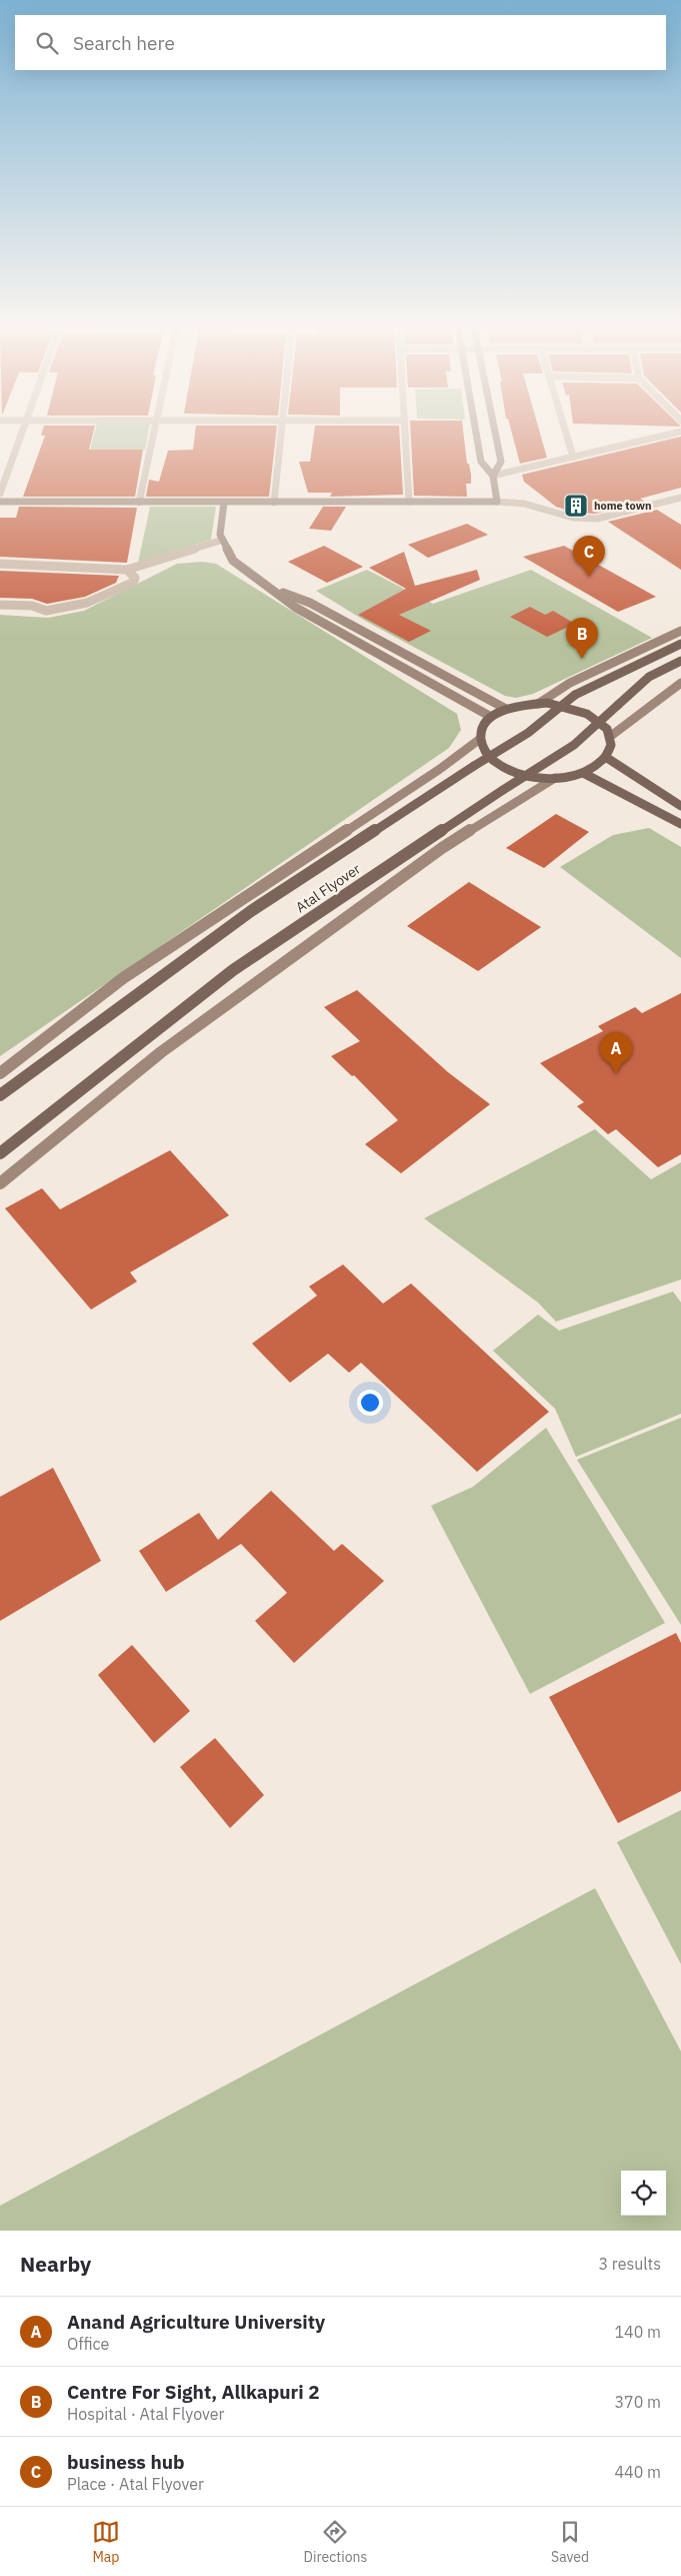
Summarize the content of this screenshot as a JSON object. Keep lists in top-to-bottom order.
{
  "streets": {
    "main road": ["Atal Flyover"]
  },
  "places": {
    "building": ["home town"]
  },
  "page": {
    "search": "Search here",
    "pins": ["C", "B", "A"],
    "heading": ["Nearby", "3 results"],
    "list": [
      {
        "mark": "A",
        "name": "Anand Agriculture University",
        "note": "Office",
        "value": "140 m"
      },
      {
        "mark": "B",
        "name": "Centre For Sight, Allkapuri 2",
        "note": "Hospital · Atal Flyover",
        "value": "370 m"
      },
      {
        "mark": "C",
        "name": "business hub",
        "note": "Place · Atal Flyover",
        "value": "440 m"
      }
    ],
    "nav": ["Map", "Directions", "Saved"]
  }
}
